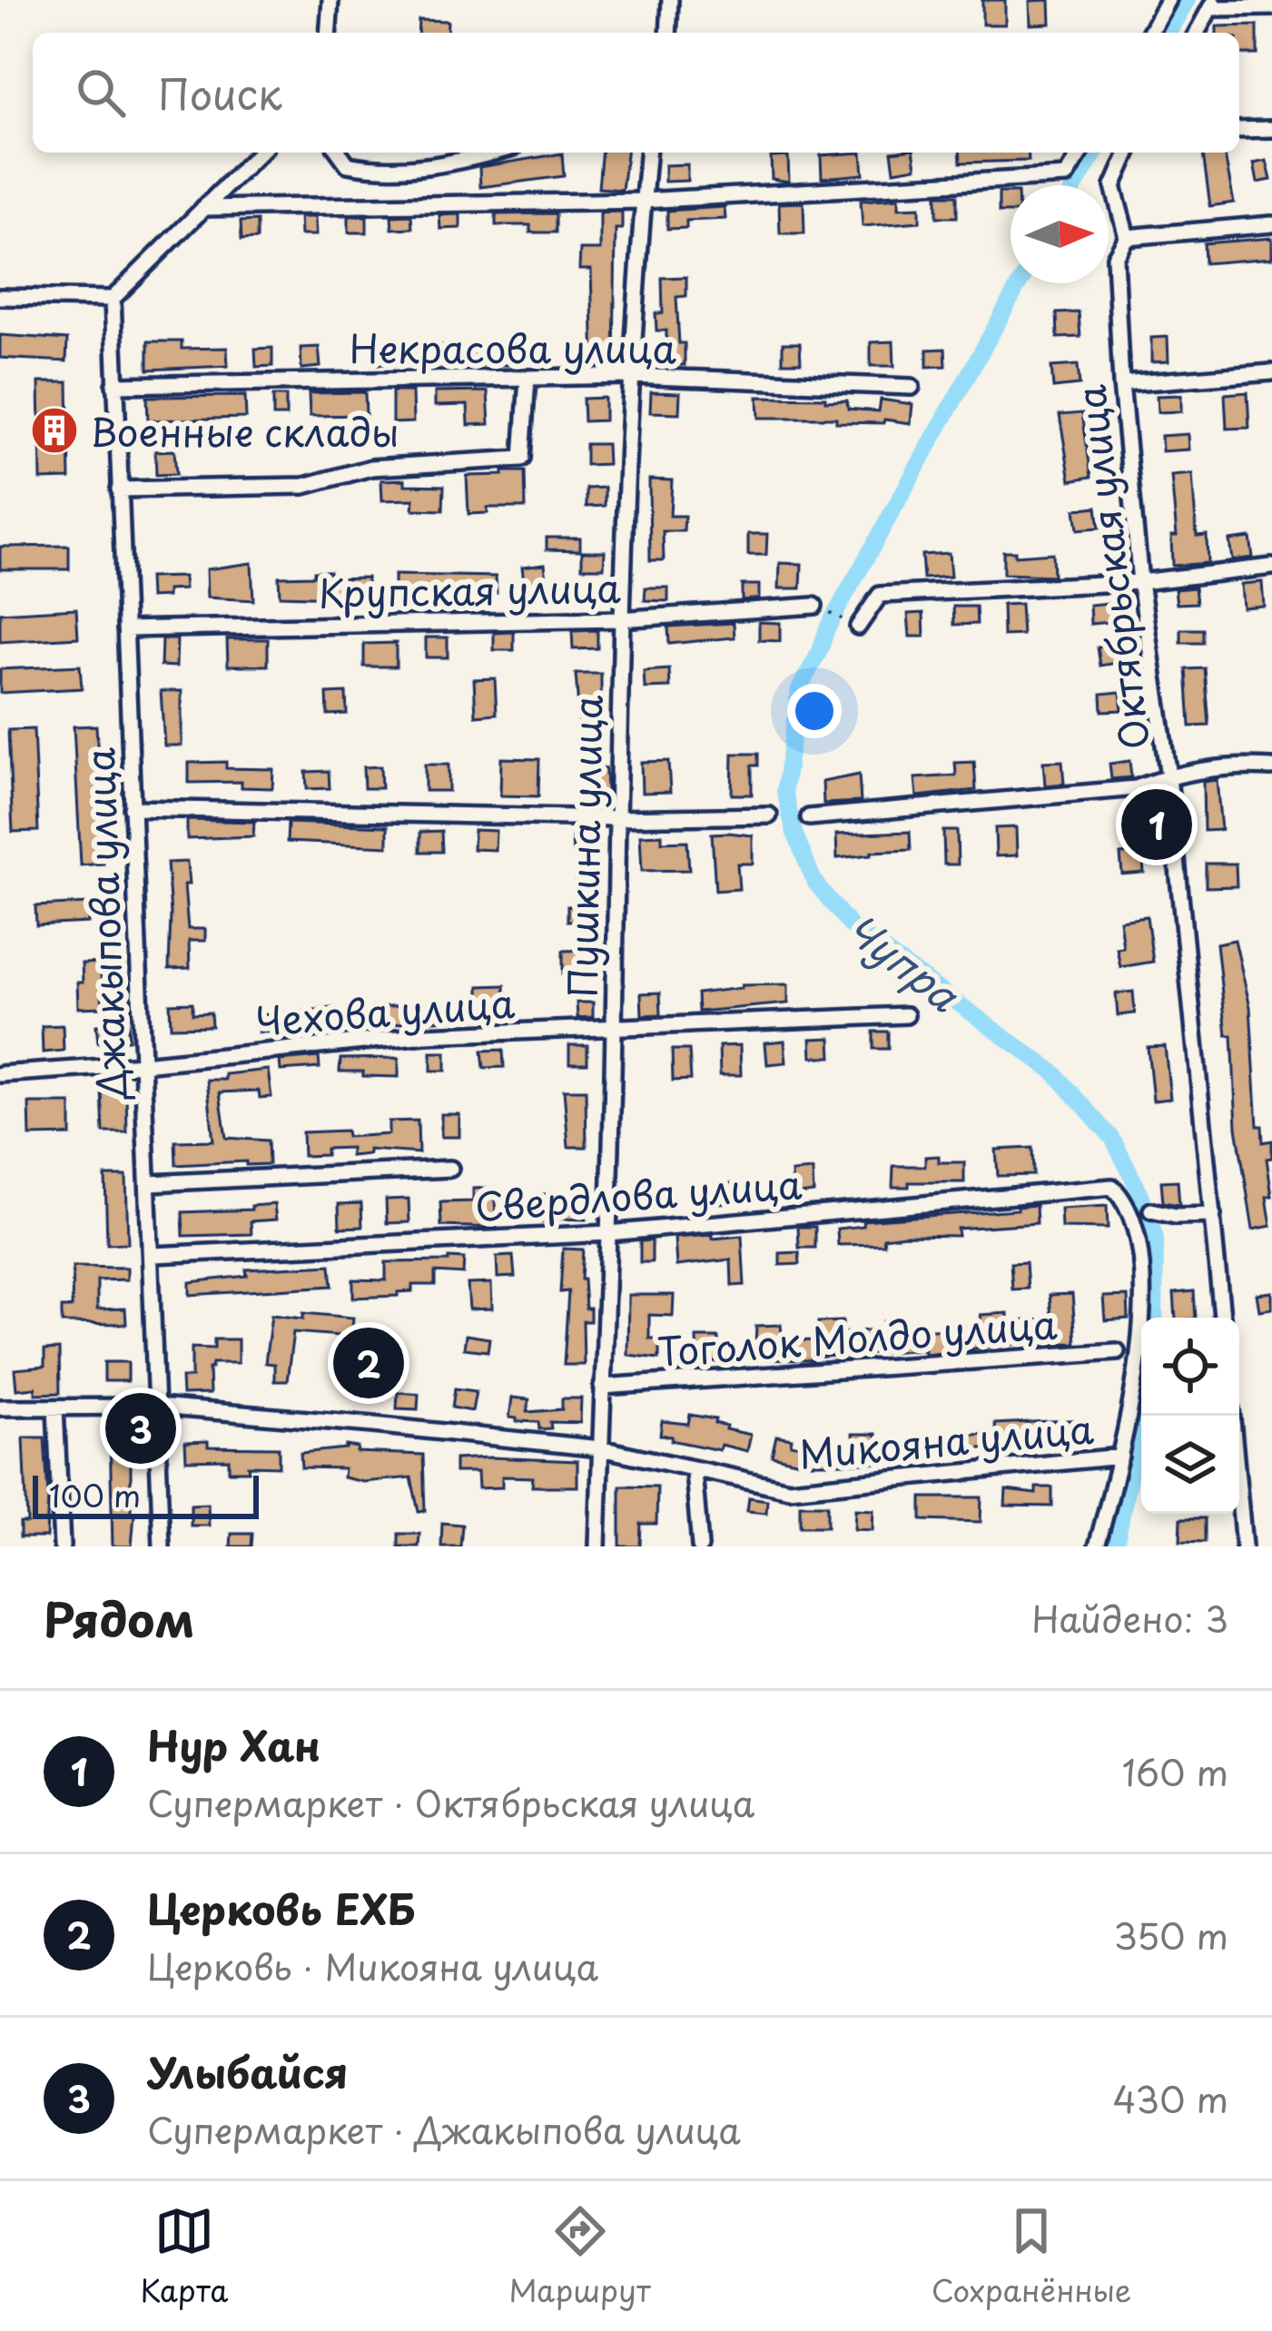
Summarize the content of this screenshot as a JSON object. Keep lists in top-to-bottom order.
{
  "streets": {
    "street": [
      "Некрасова улица",
      "Октябрьская улица",
      "Крупская улица",
      "Пушкина улица",
      "Джакыпова улица",
      "Чехова улица",
      "Свердлова улица",
      "Тоголок Молдо улица",
      "Микояна улица"
    ]
  },
  "crossings": [
    ["Некрасова улица", "Пушкина улица"],
    ["Некрасова улица", "Джакыпова улица"],
    ["Крупская улица", "Пушкина улица"],
    ["Крупская улица", "Джакыпова улица"],
    ["Пушкина улица", "Чехова улица"],
    ["Пушкина улица", "Свердлова улица"],
    ["Пушкина улица", "Тоголок Молдо улица"],
    ["Пушкина улица", "Микояна улица"],
    ["Джакыпова улица", "Чехова улица"],
    ["Джакыпова улица", "Свердлова улица"],
    ["Джакыпова улица", "Микояна улица"],
    ["Свердлова улица", "Микояна улица"]
  ],
  "water": ["Чупра"],
  "places": {
    "building": ["Военные склады"]
  },
  "scale_bar": "100 m",
  "north": "right",
  "page": {
    "search": "Поиск",
    "pins": ["1", "2", "3"],
    "scale": "100 m",
    "heading": ["Рядом", "Найдено: 3"],
    "list": [
      {
        "mark": "1",
        "name": "Нур Хан",
        "note": "Супермаркет · Октябрьская улица",
        "value": "160 m"
      },
      {
        "mark": "2",
        "name": "Церковь ЕХБ",
        "note": "Церковь · Микояна улица",
        "value": "350 m"
      },
      {
        "mark": "3",
        "name": "Улыбайся",
        "note": "Супермаркет · Джакыпова улица",
        "value": "430 m"
      }
    ],
    "nav": ["Карта", "Маршрут", "Сохранённые"]
  }
}
